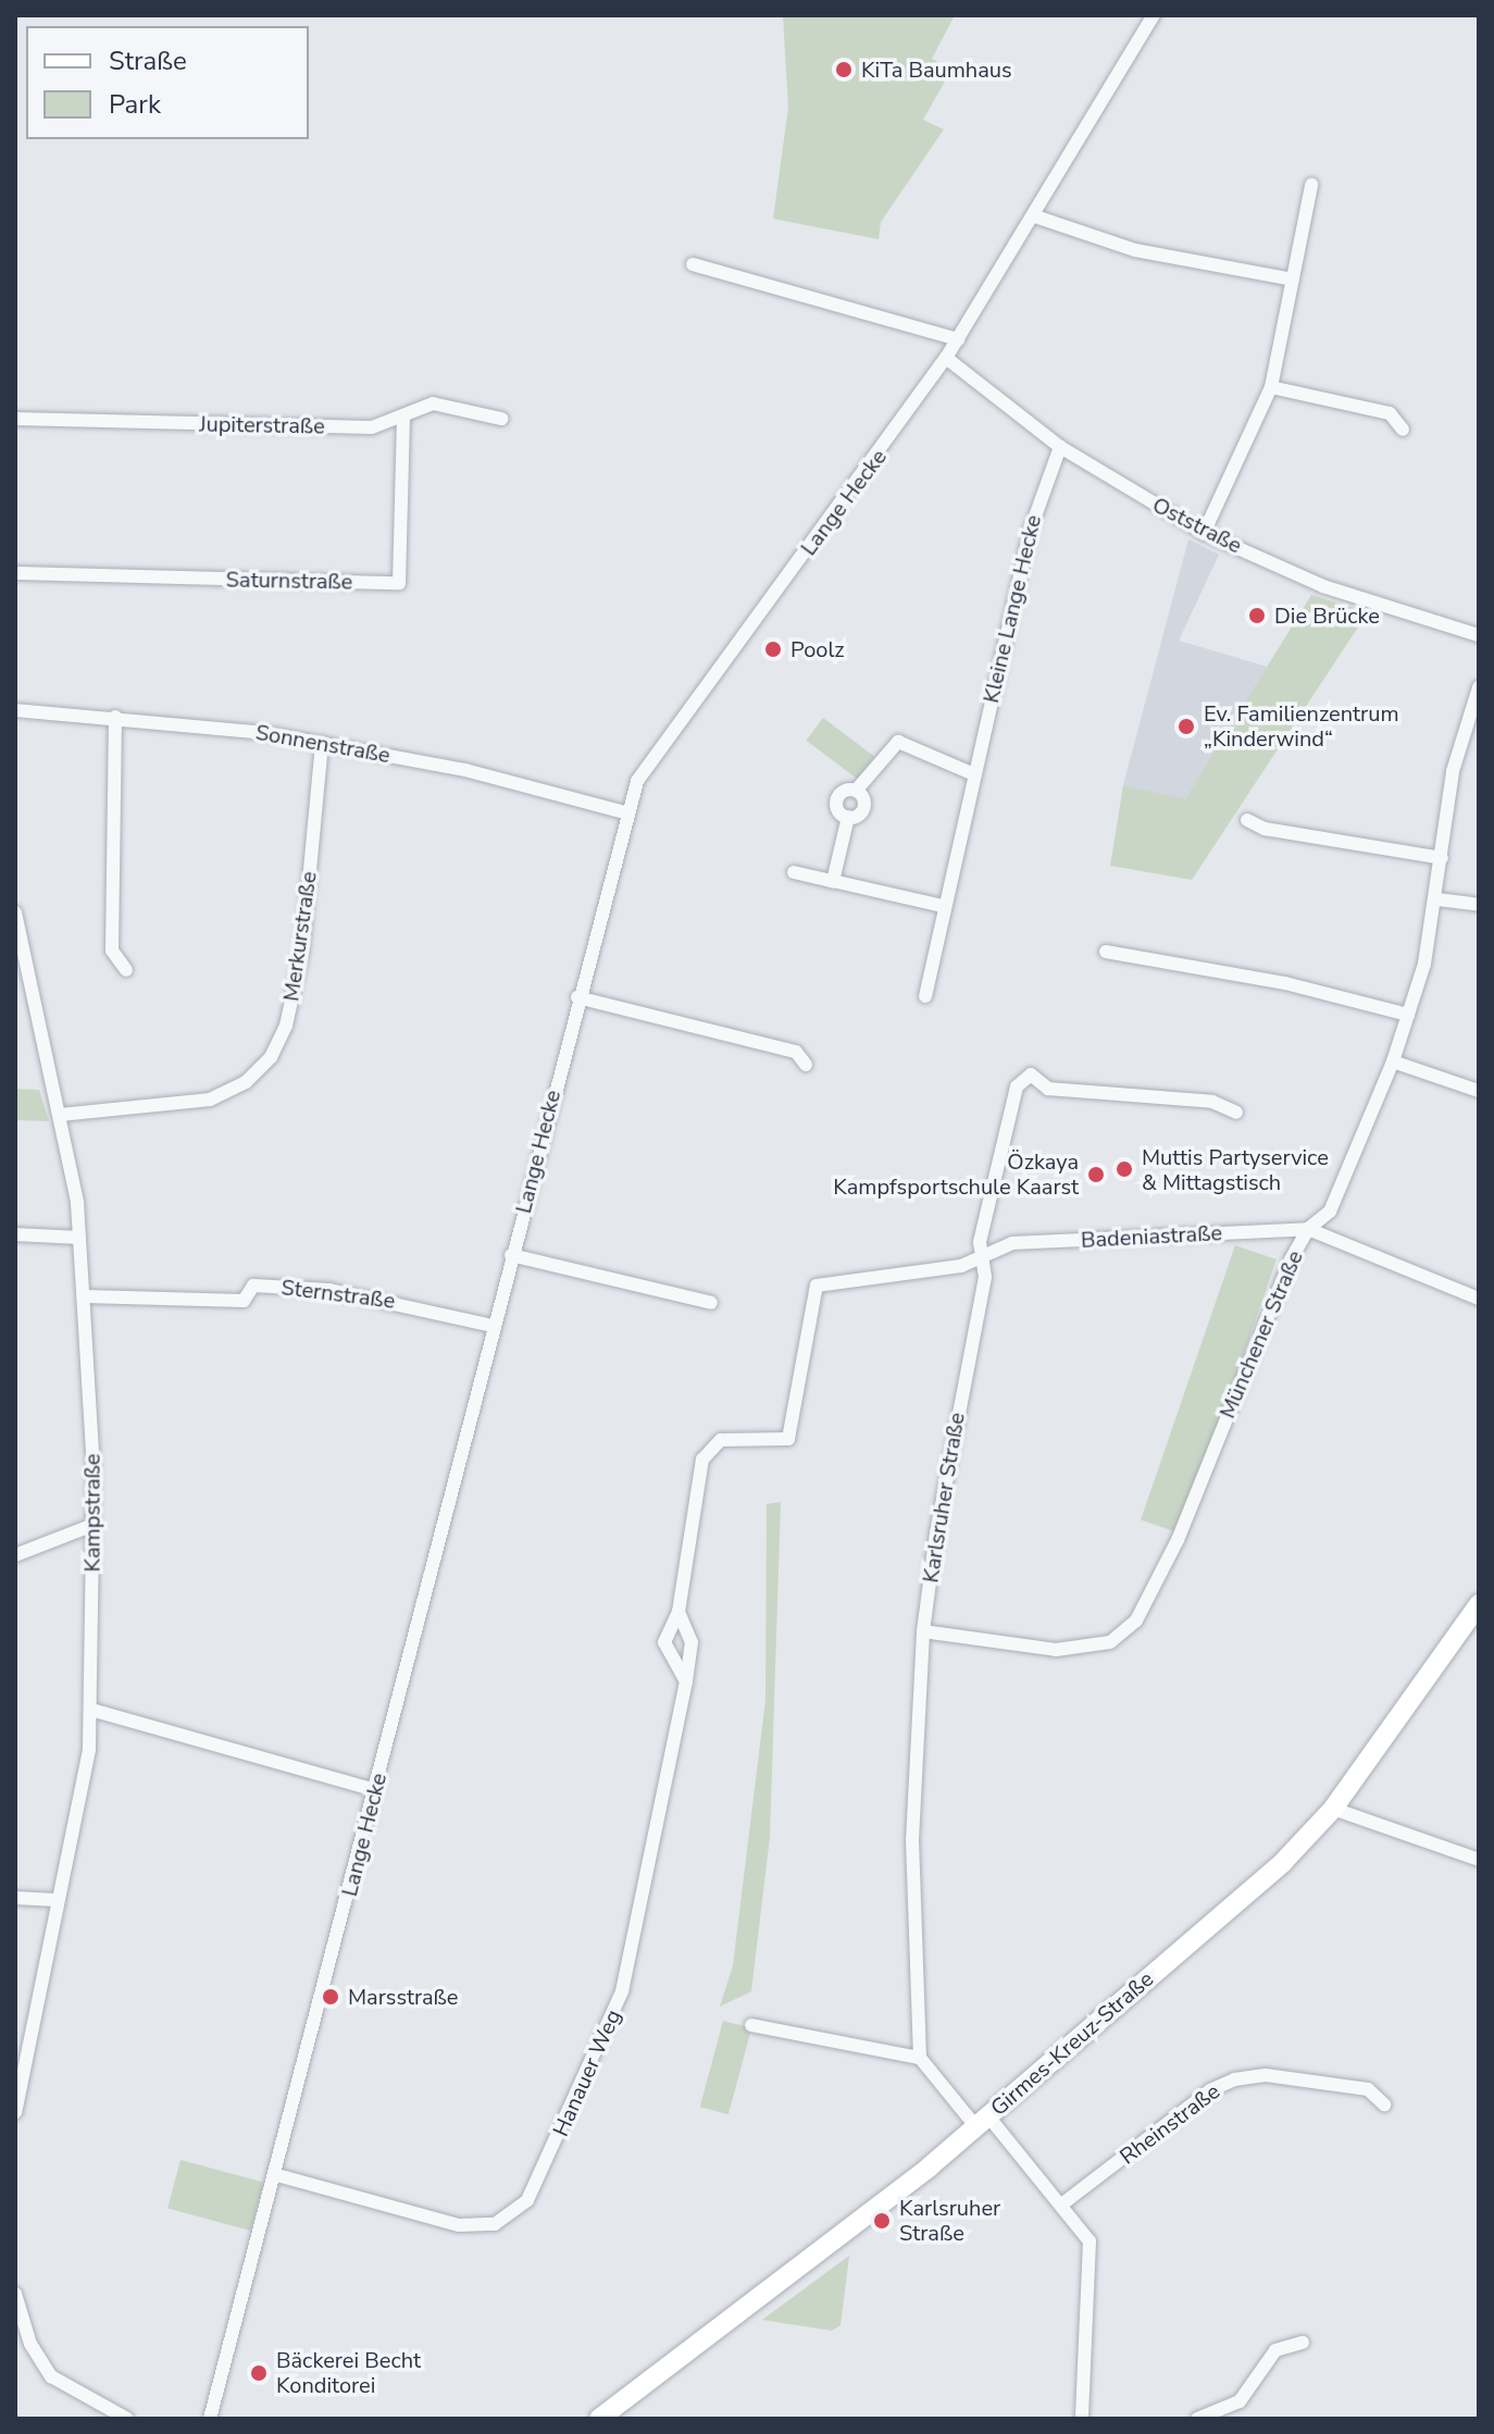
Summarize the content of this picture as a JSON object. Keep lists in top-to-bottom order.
{
  "streets": {
    "street": [
      "Jupiterstraße",
      "Lange Hecke",
      "Oststraße",
      "Saturnstraße",
      "Kleine Lange Hecke",
      "Sonnenstraße",
      "Merkurstraße",
      "Badeniastraße",
      "Sternstraße",
      "Münchener Straße",
      "Karlsruher Straße",
      "Kampstraße",
      "Girmes-Kreuz-Straße",
      "Hanauer Weg",
      "Rheinstraße"
    ]
  },
  "crossings": [
    ["Jupiterstraße", "Saturnstraße"],
    ["Lange Hecke", "Oststraße"],
    ["Lange Hecke", "Sonnenstraße"],
    ["Lange Hecke", "Sternstraße"],
    ["Lange Hecke", "Hanauer Weg"],
    ["Oststraße", "Kleine Lange Hecke"],
    ["Sonnenstraße", "Merkurstraße"],
    ["Merkurstraße", "Kampstraße"],
    ["Badeniastraße", "Münchener Straße"],
    ["Badeniastraße", "Karlsruher Straße"],
    ["Badeniastraße", "Hanauer Weg"],
    ["Sternstraße", "Kampstraße"],
    ["Münchener Straße", "Karlsruher Straße"]
  ],
  "places": [
    "KiTa Baumhaus",
    "Die Brücke",
    "Poolz",
    "Ev. Familienzentrum „Kinderwind“",
    "Muttis Partyservice & Mittagstisch",
    "Özkaya Kampfsportschule Kaarst",
    "Marsstraße",
    "Karlsruher Straße",
    "Bäckerei Becht Konditorei"
  ],
  "legend": ["Straße", "Park"]
}
